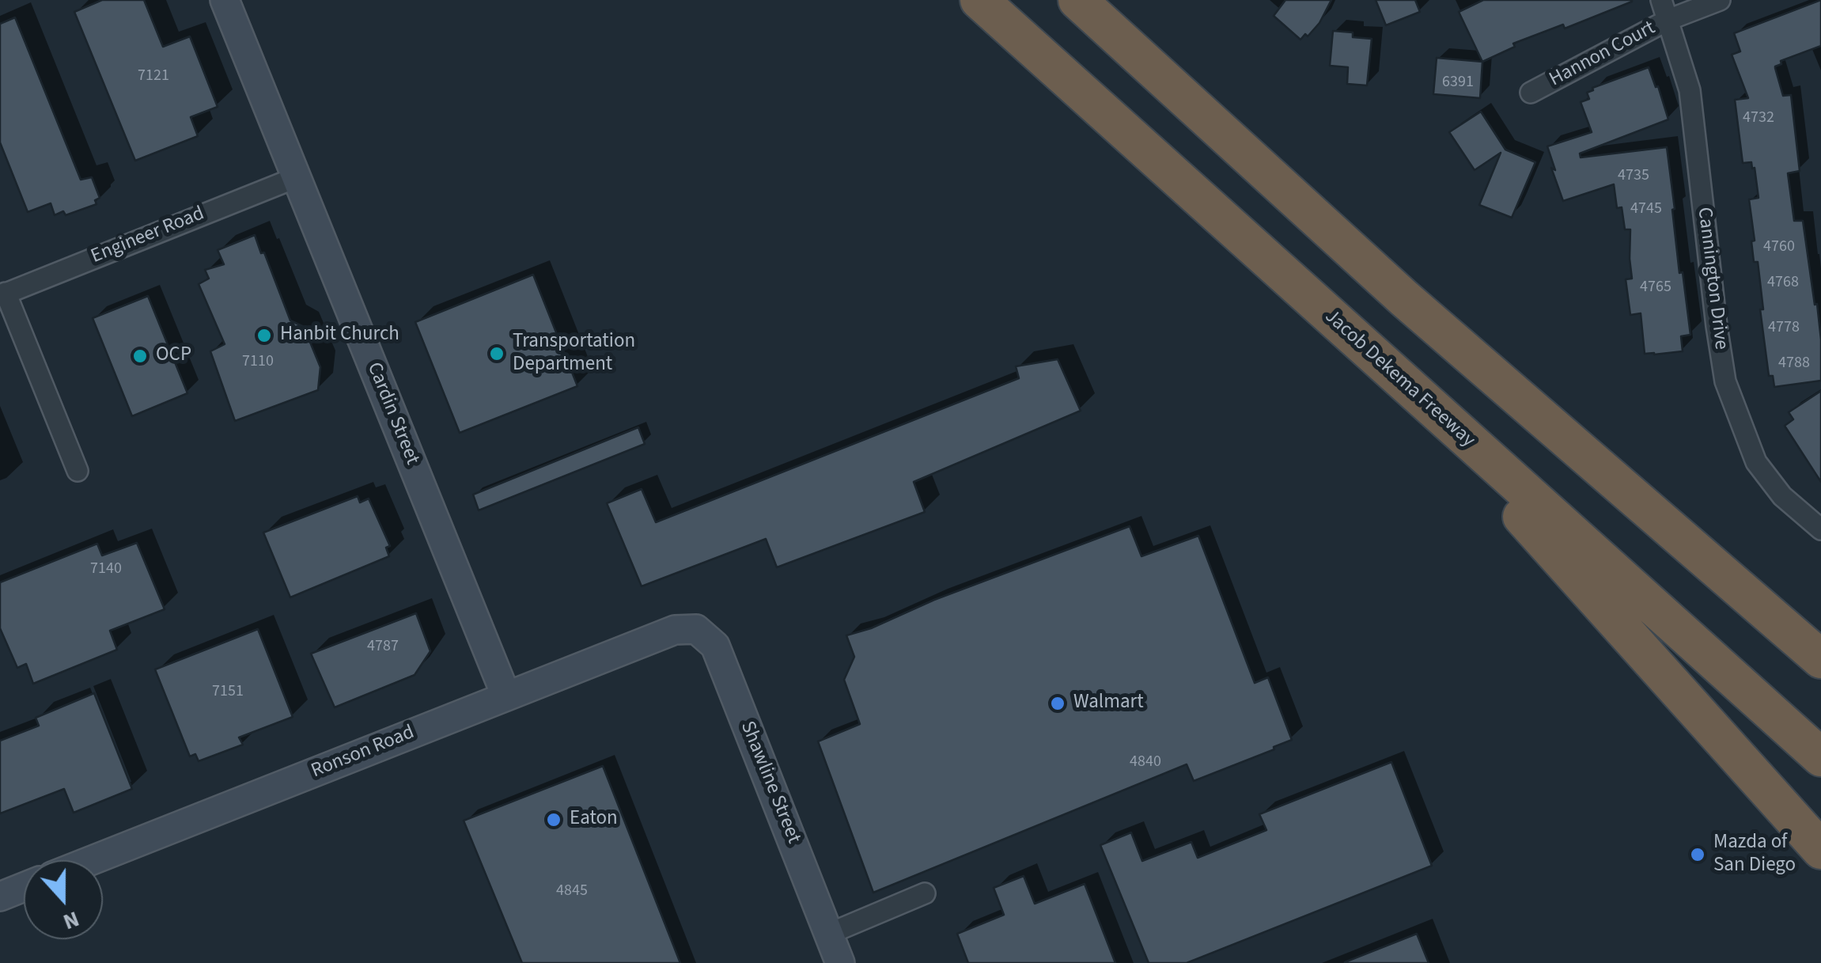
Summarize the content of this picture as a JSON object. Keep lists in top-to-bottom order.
{
  "streets": {
    "highway": ["Jacob Dekema Freeway"],
    "street": [
      "Hannon Court",
      "Engineer Road",
      "Cannington Drive",
      "Cardin Street",
      "Ronson Road",
      "Shawline Street"
    ]
  },
  "crossings": [
    ["Hannon Court", "Cannington Drive"],
    ["Engineer Road", "Cardin Street"],
    ["Cardin Street", "Ronson Road"],
    ["Ronson Road", "Shawline Street"]
  ],
  "places": [
    "Hanbit Church",
    "Transportation Department",
    "OCP",
    "Walmart",
    "Eaton",
    "Mazda of San Diego"
  ],
  "house_numbers": [
    "7121",
    "6391",
    "4732",
    "4735",
    "4745",
    "4760",
    "4768",
    "4765",
    "4778",
    "7110",
    "4788",
    "7140",
    "4787",
    "7151",
    "4840",
    "4845"
  ],
  "north": "bottom"
}
